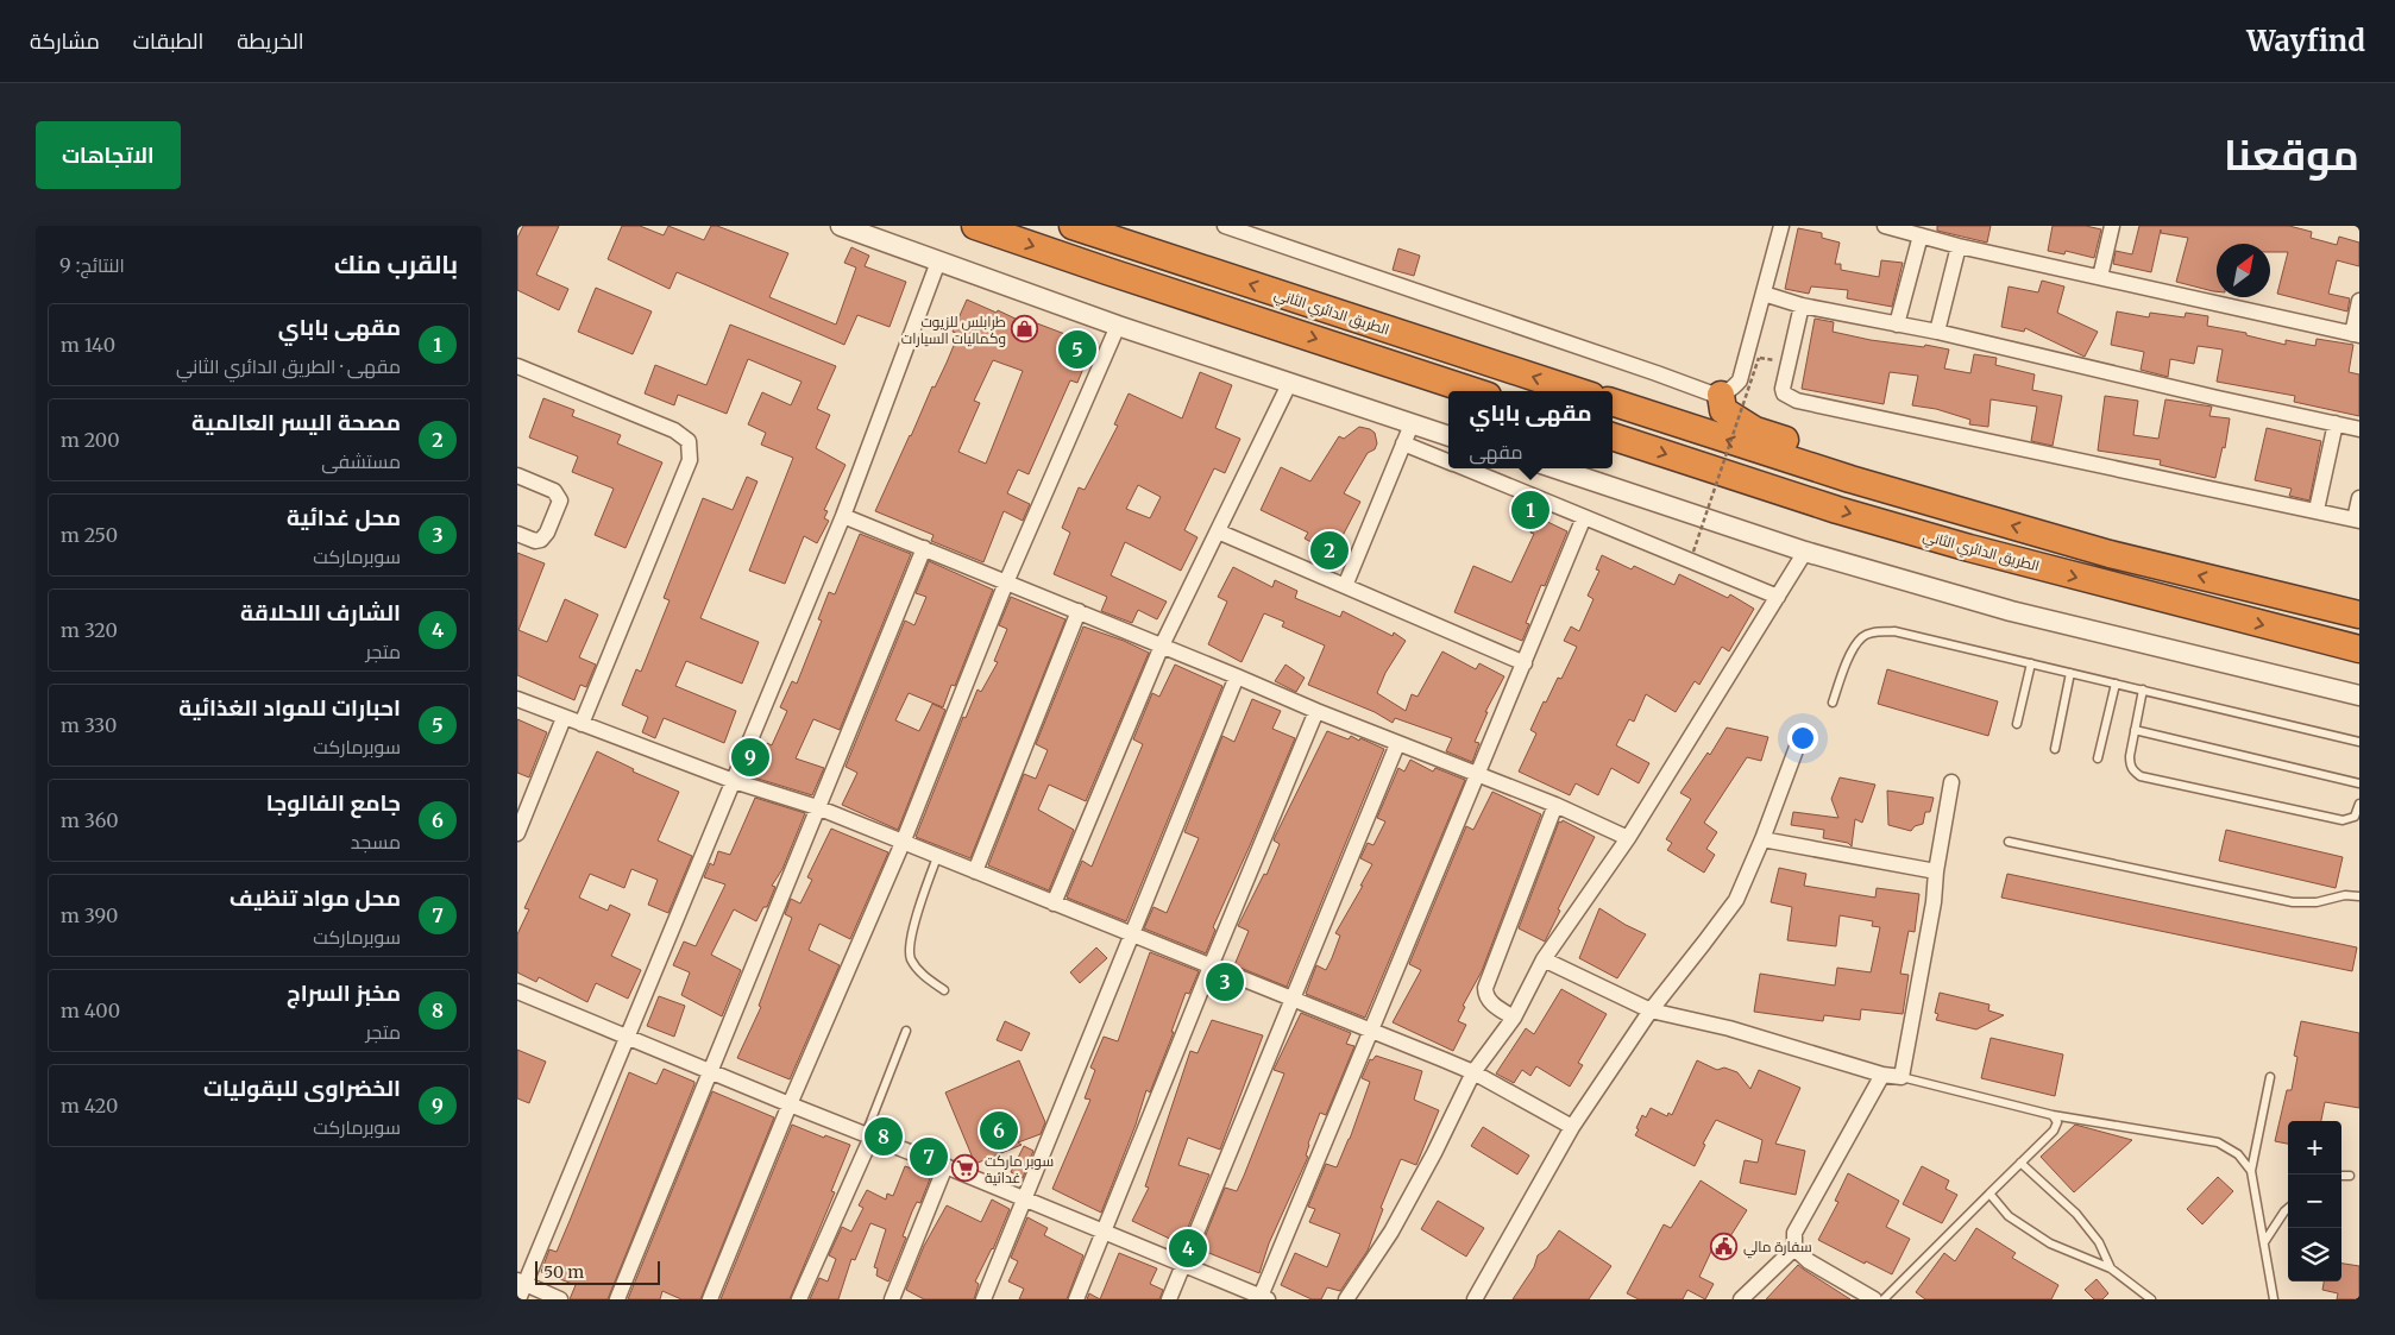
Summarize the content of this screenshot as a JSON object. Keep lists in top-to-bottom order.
{
  "streets": {
    "highway": ["الطريق الدائري الثاني"]
  },
  "places": {
    "shop": ["طرابلس للزيوت وكماليات السيارات"],
    "supermarket": ["سوبر ماركت غدائية"],
    "public building": ["سفارة مالي"]
  },
  "scale_bar": "50 m",
  "north": "top right",
  "page": {
    "header": "Wayfind",
    "nav": ["الخريطة", "الطبقات", "مشاركة"],
    "title": "موقعنا",
    "buttons": "الاتجاهات",
    "heading": ["بالقرب منك", "النتائج: 9"],
    "list": [
      {
        "mark": "1",
        "name": "مقهى باباي",
        "note": "مقهى · الطريق الدائري الثاني",
        "value": "140 m"
      },
      {
        "mark": "2",
        "name": "مصحة اليسر العالمية",
        "note": "مستشفى",
        "value": "200 m"
      },
      {
        "mark": "3",
        "name": "محل غدائية",
        "note": "سوبرماركت",
        "value": "250 m"
      },
      {
        "mark": "4",
        "name": "الشارف اللحلاقة",
        "note": "متجر",
        "value": "320 m"
      },
      {
        "mark": "5",
        "name": "احبارات للمواد الغذائية",
        "note": "سوبرماركت",
        "value": "330 m"
      },
      {
        "mark": "6",
        "name": "جامع الفالوجا",
        "note": "مسجد",
        "value": "360 m"
      },
      {
        "mark": "7",
        "name": "محل مواد تنظيف",
        "note": "سوبرماركت",
        "value": "390 m"
      },
      {
        "mark": "8",
        "name": "مخبز السراج",
        "note": "متجر",
        "value": "400 m"
      },
      {
        "mark": "9",
        "name": "الخضراوى للبقوليات",
        "note": "سوبرماركت",
        "value": "420 m"
      }
    ],
    "pins": [
      "5",
      "1",
      "2",
      "9",
      "3",
      "6",
      "8",
      "7",
      "4"
    ],
    "popup": ["مقهى باباي", "مقهى"],
    "map_buttons": ["+", "−"],
    "scale": "50 m"
  }
}
